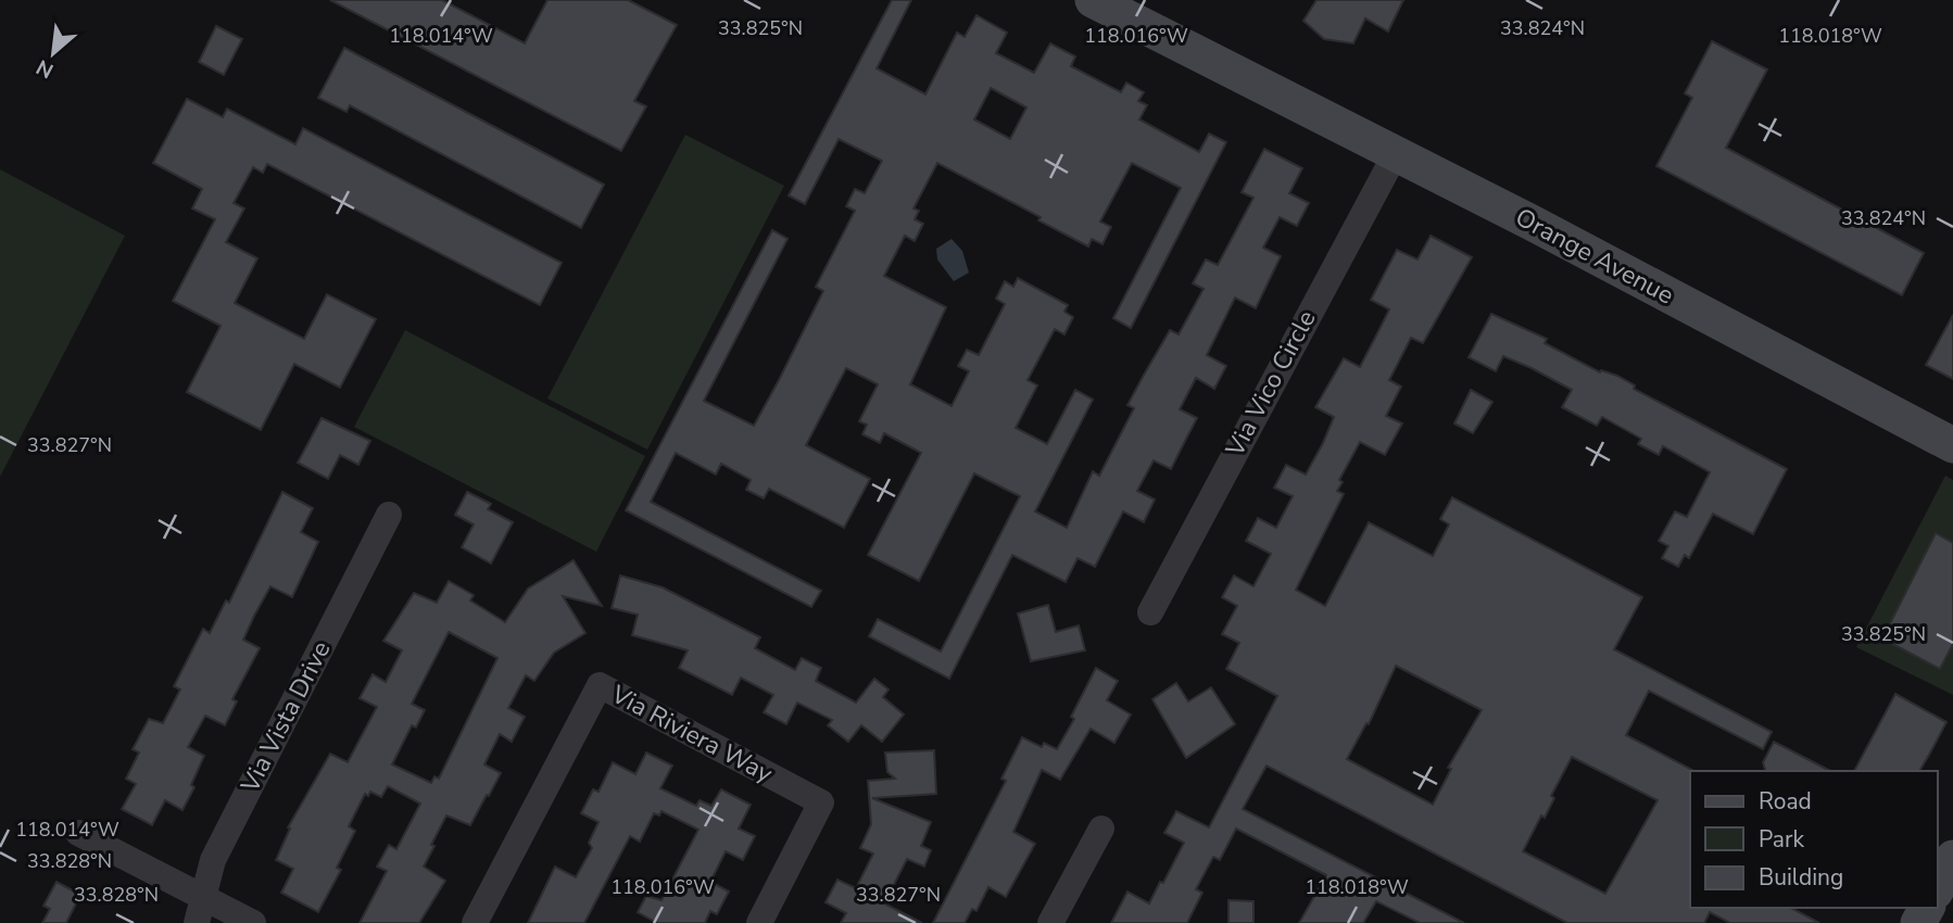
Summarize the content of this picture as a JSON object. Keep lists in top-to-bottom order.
{
  "streets": {
    "main road": ["Orange Avenue"],
    "street": ["Via Vico Circle", "Via Vista Drive", "Via Riviera Way"]
  },
  "crossings": [
    ["Orange Avenue", "Via Vico Circle"]
  ],
  "legend": ["Road", "Park", "Building"],
  "north": "bottom left",
  "coordinates": [
    "33.825°N",
    "33.824°N",
    "118.014°W",
    "118.016°W",
    "118.018°W",
    "33.827°N",
    "33.828°N"
  ]
}
